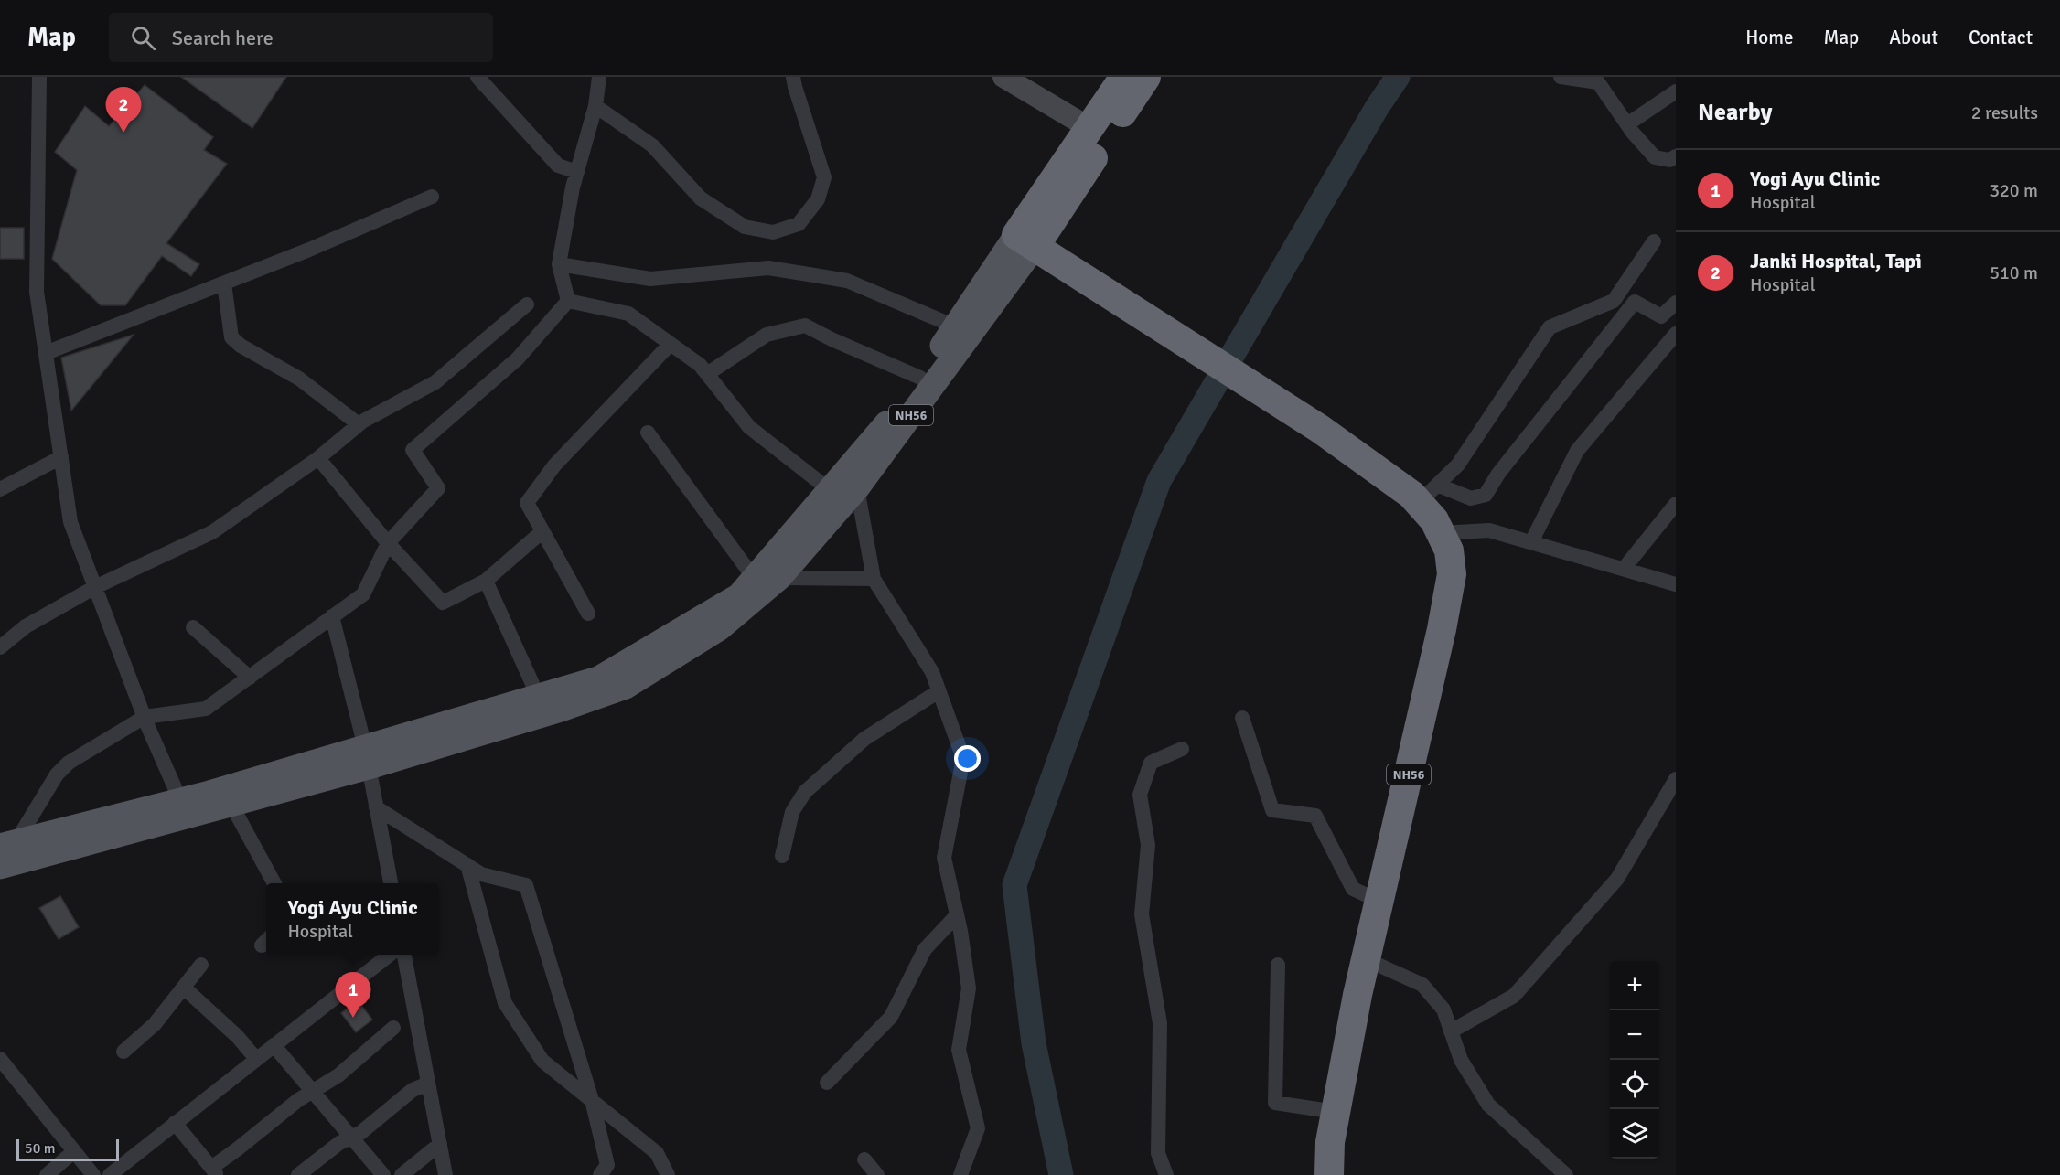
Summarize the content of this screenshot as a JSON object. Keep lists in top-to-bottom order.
{
  "streets": {
    "highway": ["NH56"]
  },
  "scale_bar": "50 m",
  "page": {
    "header": "Map",
    "search": "Search here",
    "nav": [
      "Home",
      "Map",
      "About",
      "Contact"
    ],
    "heading": ["Nearby", "2 results"],
    "pins": ["2", "1"],
    "list": [
      {
        "mark": "1",
        "name": "Yogi Ayu Clinic",
        "note": "Hospital",
        "value": "320 m"
      },
      {
        "mark": "2",
        "name": "Janki Hospital, Tapi",
        "note": "Hospital",
        "value": "510 m"
      }
    ],
    "popup": ["Yogi Ayu Clinic", "Hospital"],
    "map_buttons": ["+", "−"],
    "scale": "50 m"
  }
}
